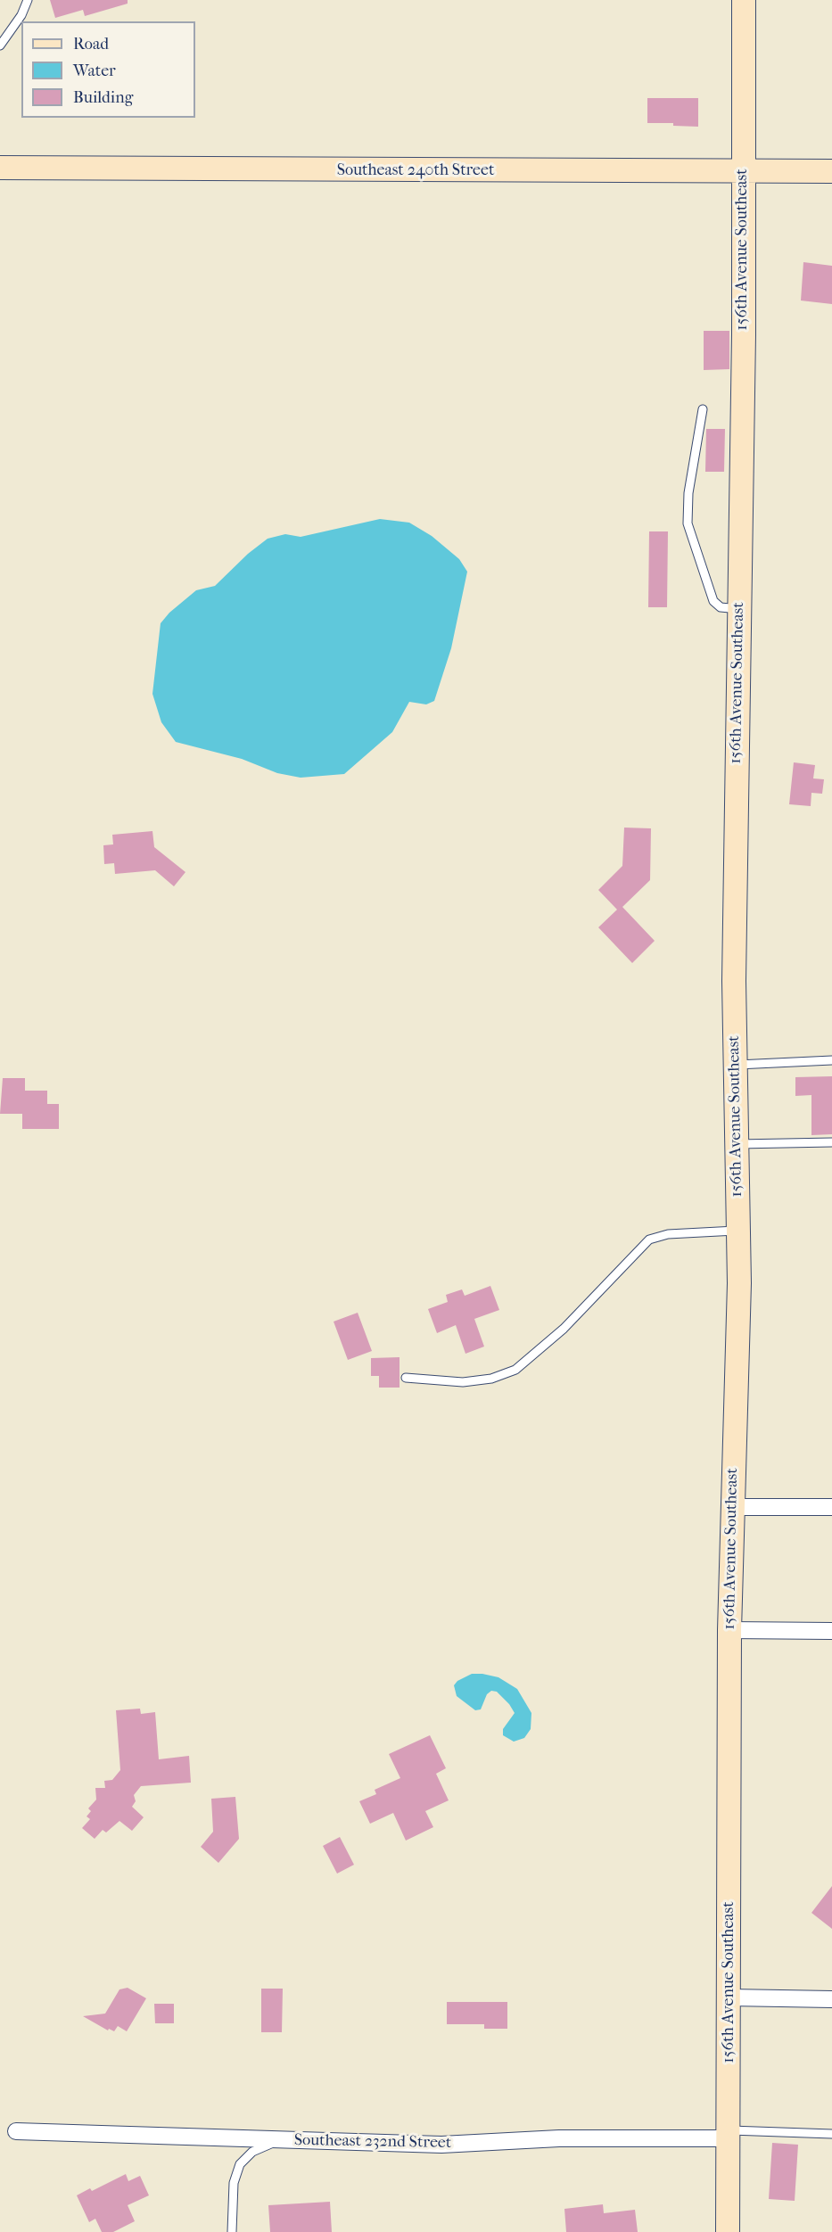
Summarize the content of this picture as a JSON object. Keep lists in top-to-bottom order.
{
  "streets": {
    "street": ["Southeast 240th Street", "156th Avenue Southeast", "Southeast 232nd Street"]
  },
  "crossings": [
    ["Southeast 240th Street", "156th Avenue Southeast"],
    ["156th Avenue Southeast", "Southeast 232nd Street"]
  ],
  "legend": ["Road", "Water", "Building"]
}
